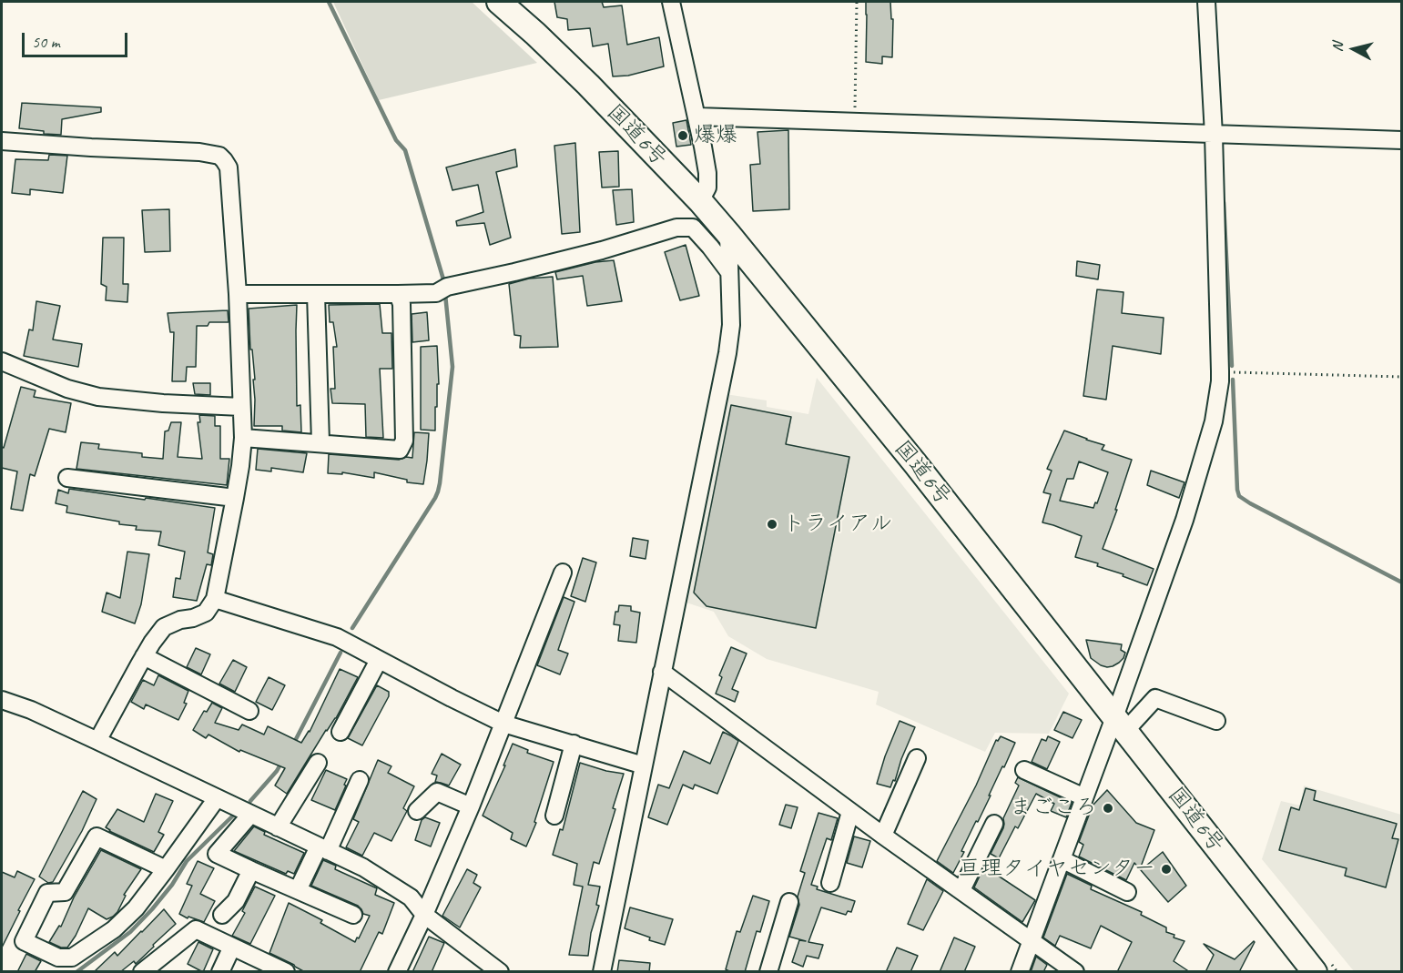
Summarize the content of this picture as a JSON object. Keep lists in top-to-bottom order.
{
  "streets": {
    "highway": ["国道6号"]
  },
  "places": [
    "爆爆",
    "トライアル",
    "まごころ",
    "亘理タイヤセンター"
  ],
  "scale_bar": "50 m",
  "north": "left"
}
